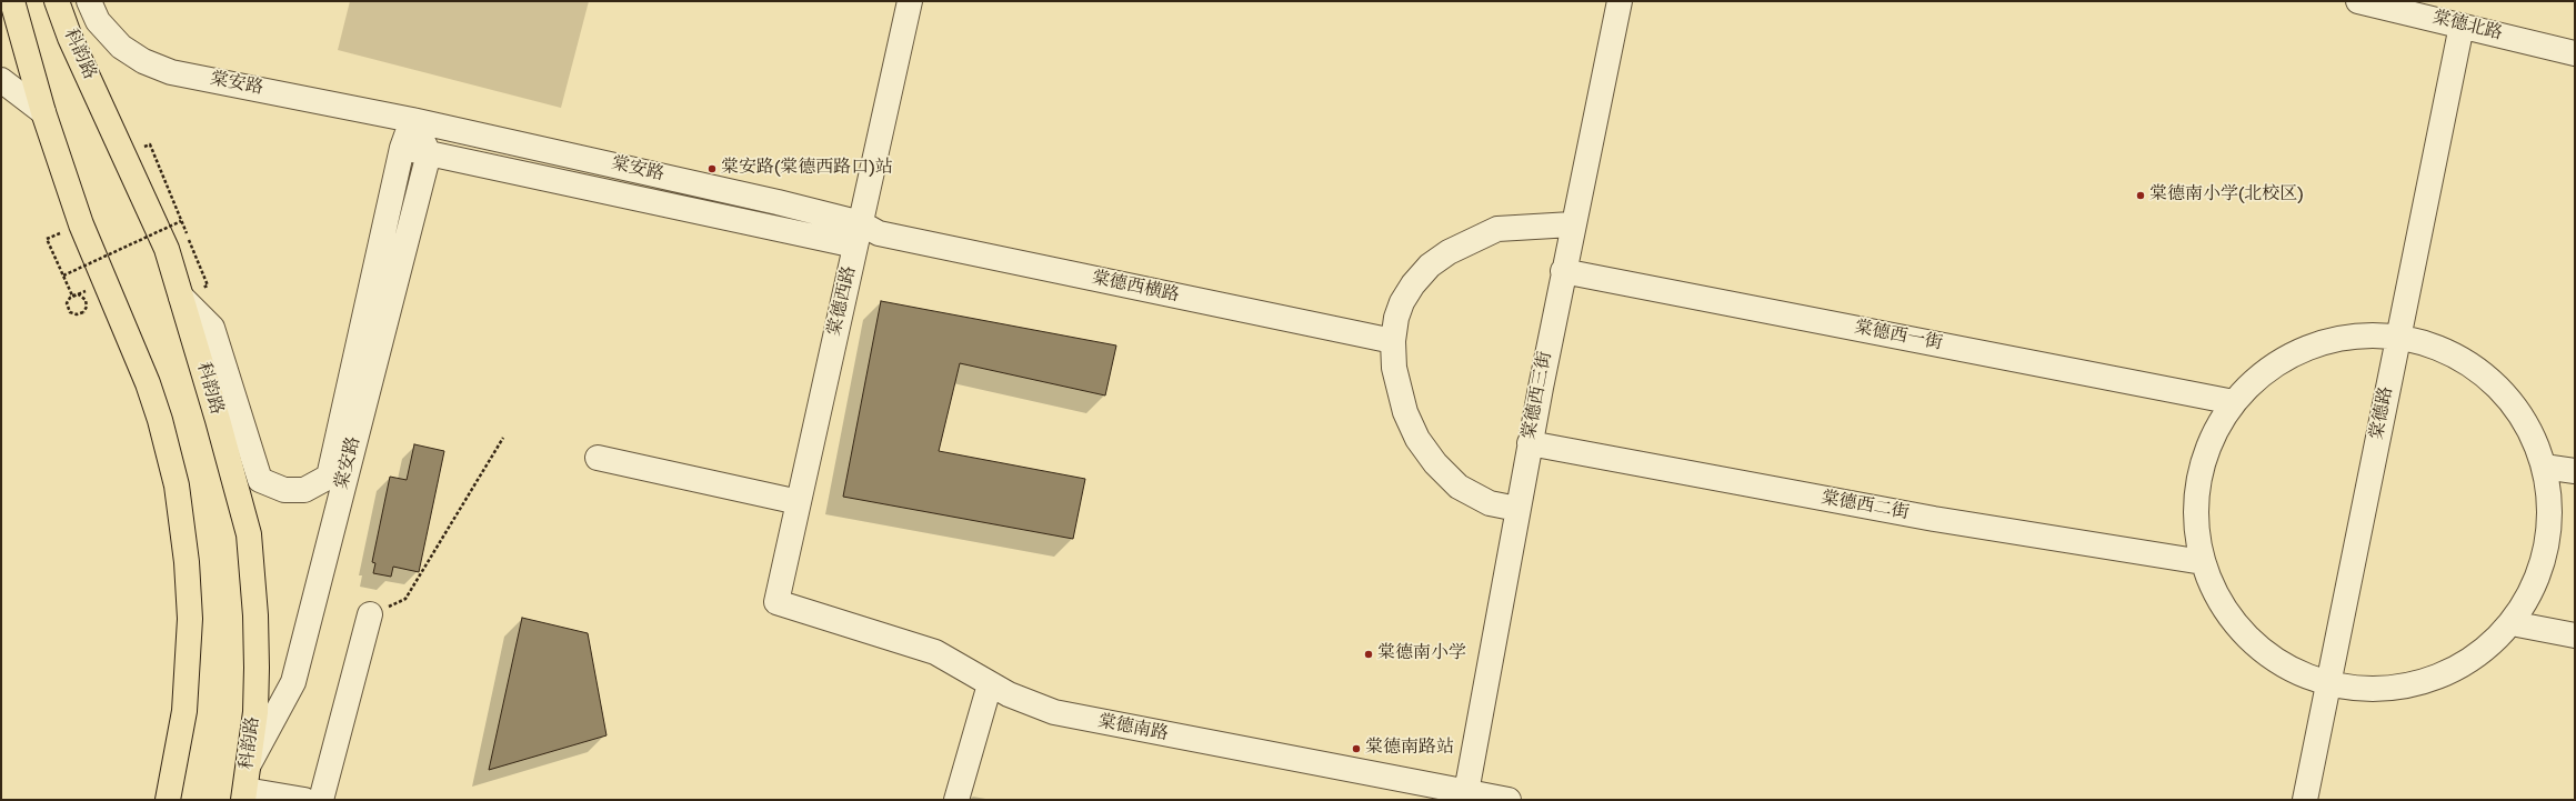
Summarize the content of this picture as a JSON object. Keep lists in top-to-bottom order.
{
  "streets": {
    "highway": ["科韵路"],
    "street": [
      "棠德北路",
      "棠安路",
      "棠德西横路",
      "棠德西路",
      "棠德西一街",
      "棠德西三街",
      "棠德路",
      "棠德西二街",
      "棠德南路"
    ]
  },
  "crossings": [
    ["棠德北路", "棠德路"],
    ["科韵路", "棠安路"],
    ["棠安路", "棠德西横路"],
    ["棠安路", "棠德西路"],
    ["棠德西横路", "棠德西路"],
    ["棠德西路", "棠德南路"],
    ["棠德西一街", "棠德西三街"],
    ["棠德西三街", "棠德西二街"],
    ["棠德西三街", "棠德南路"]
  ],
  "places": [
    "棠安路(棠德西路口)站",
    "棠德南小学(北校区)",
    "棠德南小学",
    "棠德南路站"
  ]
}
